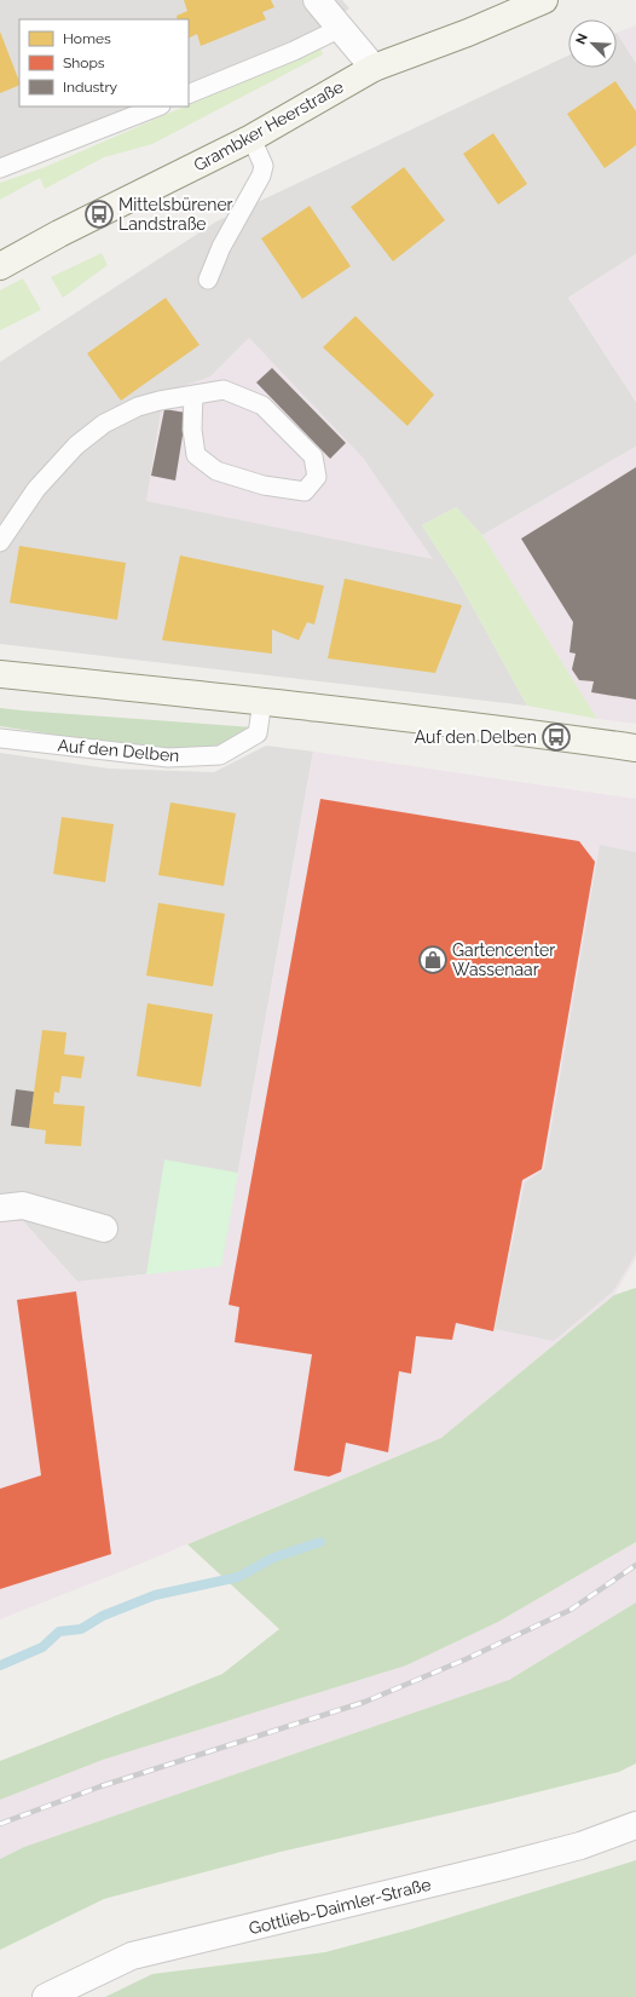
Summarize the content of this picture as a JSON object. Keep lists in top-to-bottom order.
{
  "streets": {
    "main road": ["Grambker Heerstraße"],
    "street": ["Gottlieb-Daimler-Straße"],
    "lane": ["Auf den Delben"]
  },
  "places": {
    "bus stop": ["Mittelsbürener Landstraße", "Auf den Delben"],
    "shop": ["Gartencenter Wassenaar"]
  },
  "legend": ["Homes", "Shops", "Industry"],
  "north": "top left"
}
